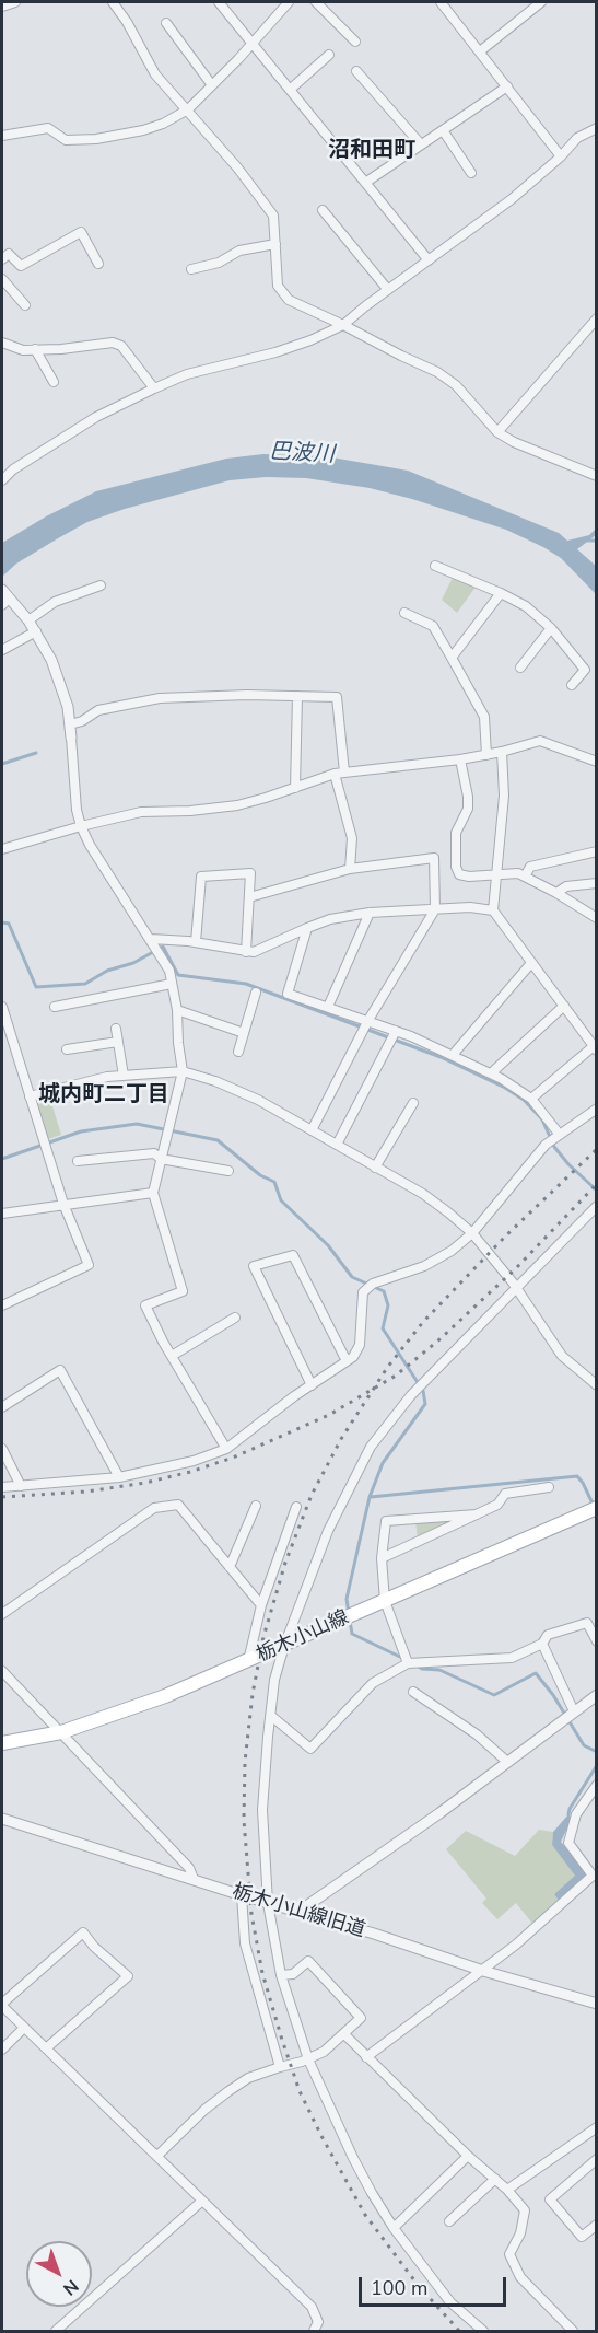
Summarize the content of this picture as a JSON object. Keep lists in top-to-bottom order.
{
  "streets": {
    "main road": ["栃木小山線"],
    "street": ["栃木小山線旧道"]
  },
  "districts": ["沼和田町", "城内町二丁目"],
  "water": ["巴波川"],
  "scale_bar": "100 m",
  "north": "bottom right"
}
